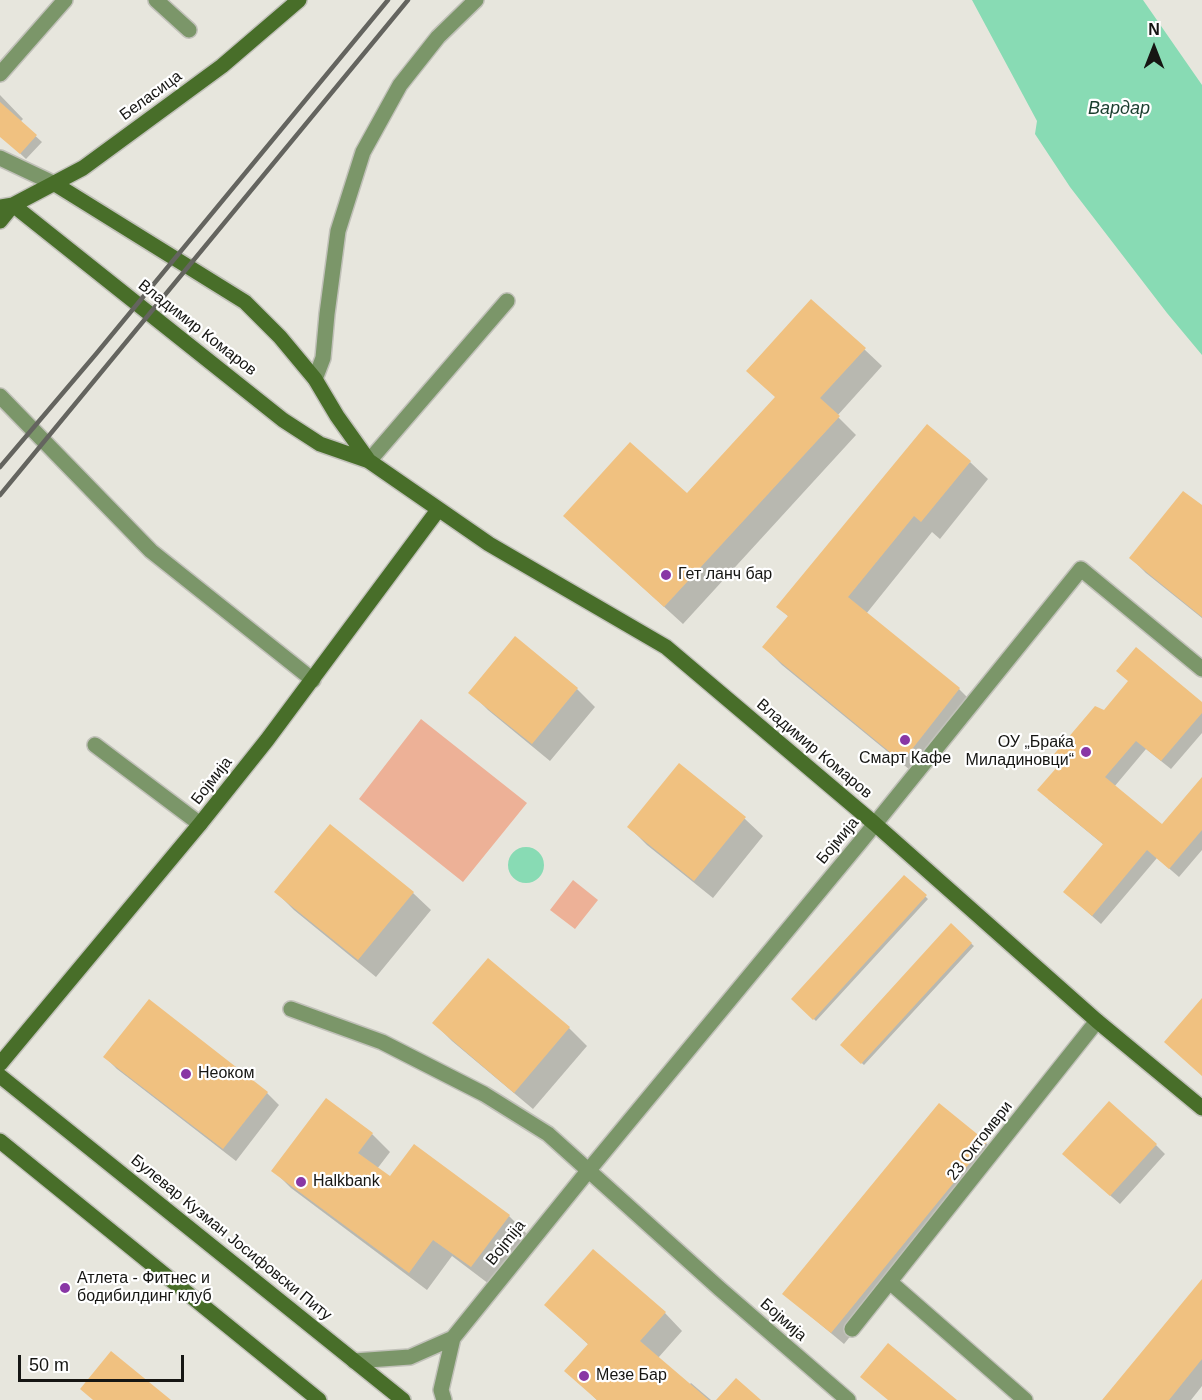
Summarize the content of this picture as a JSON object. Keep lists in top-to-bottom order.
{
  "streets": {
    "street": [
      "Беласица",
      "Владимир Комаров",
      "Бојмија",
      "23 Октомври",
      "Булевар Кузман Јосифовски Питу",
      "Bojmija"
    ]
  },
  "crossings": [
    ["Беласица", "Владимир Комаров"],
    ["Владимир Комаров", "Бојмија"],
    ["Владимир Комаров", "23 Октомври"],
    ["Бојмија", "Bojmija"]
  ],
  "water": ["Вардар"],
  "places": [
    "Гет ланч бар",
    "Смарт Кафе",
    "ОУ „Браќа Миладиновци“",
    "Неоком",
    "Halkbank",
    "Атлета - Фитнес и бодибилдинг клуб",
    "Мезе Бар"
  ],
  "scale_bar": "50 m",
  "north": "top"
}
